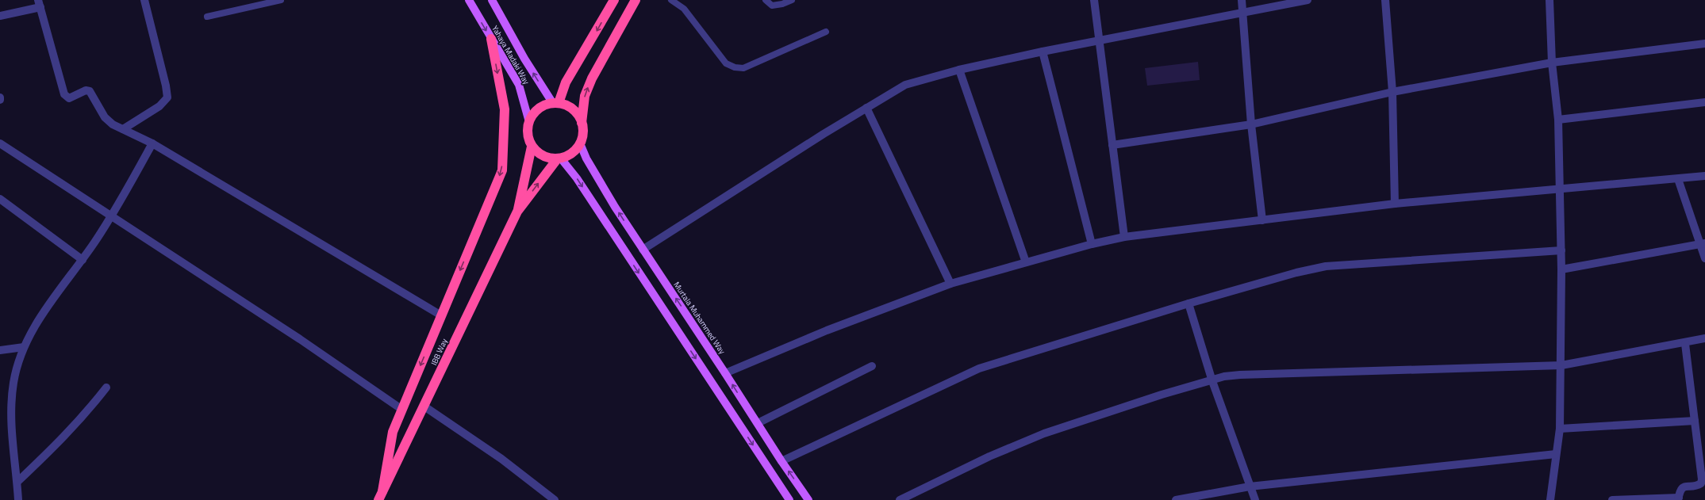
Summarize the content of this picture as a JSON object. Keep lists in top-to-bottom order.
{
  "streets": {
    "highway": ["IBB Way"],
    "main road": ["Yahaya Madaki Way", "Murtala Muhammed Way"]
  },
  "crossings": [
    ["Yahaya Madaki Way", "Murtala Muhammed Way"],
    ["Yahaya Madaki Way", "IBB Way"],
    ["Murtala Muhammed Way", "IBB Way"]
  ]
}
